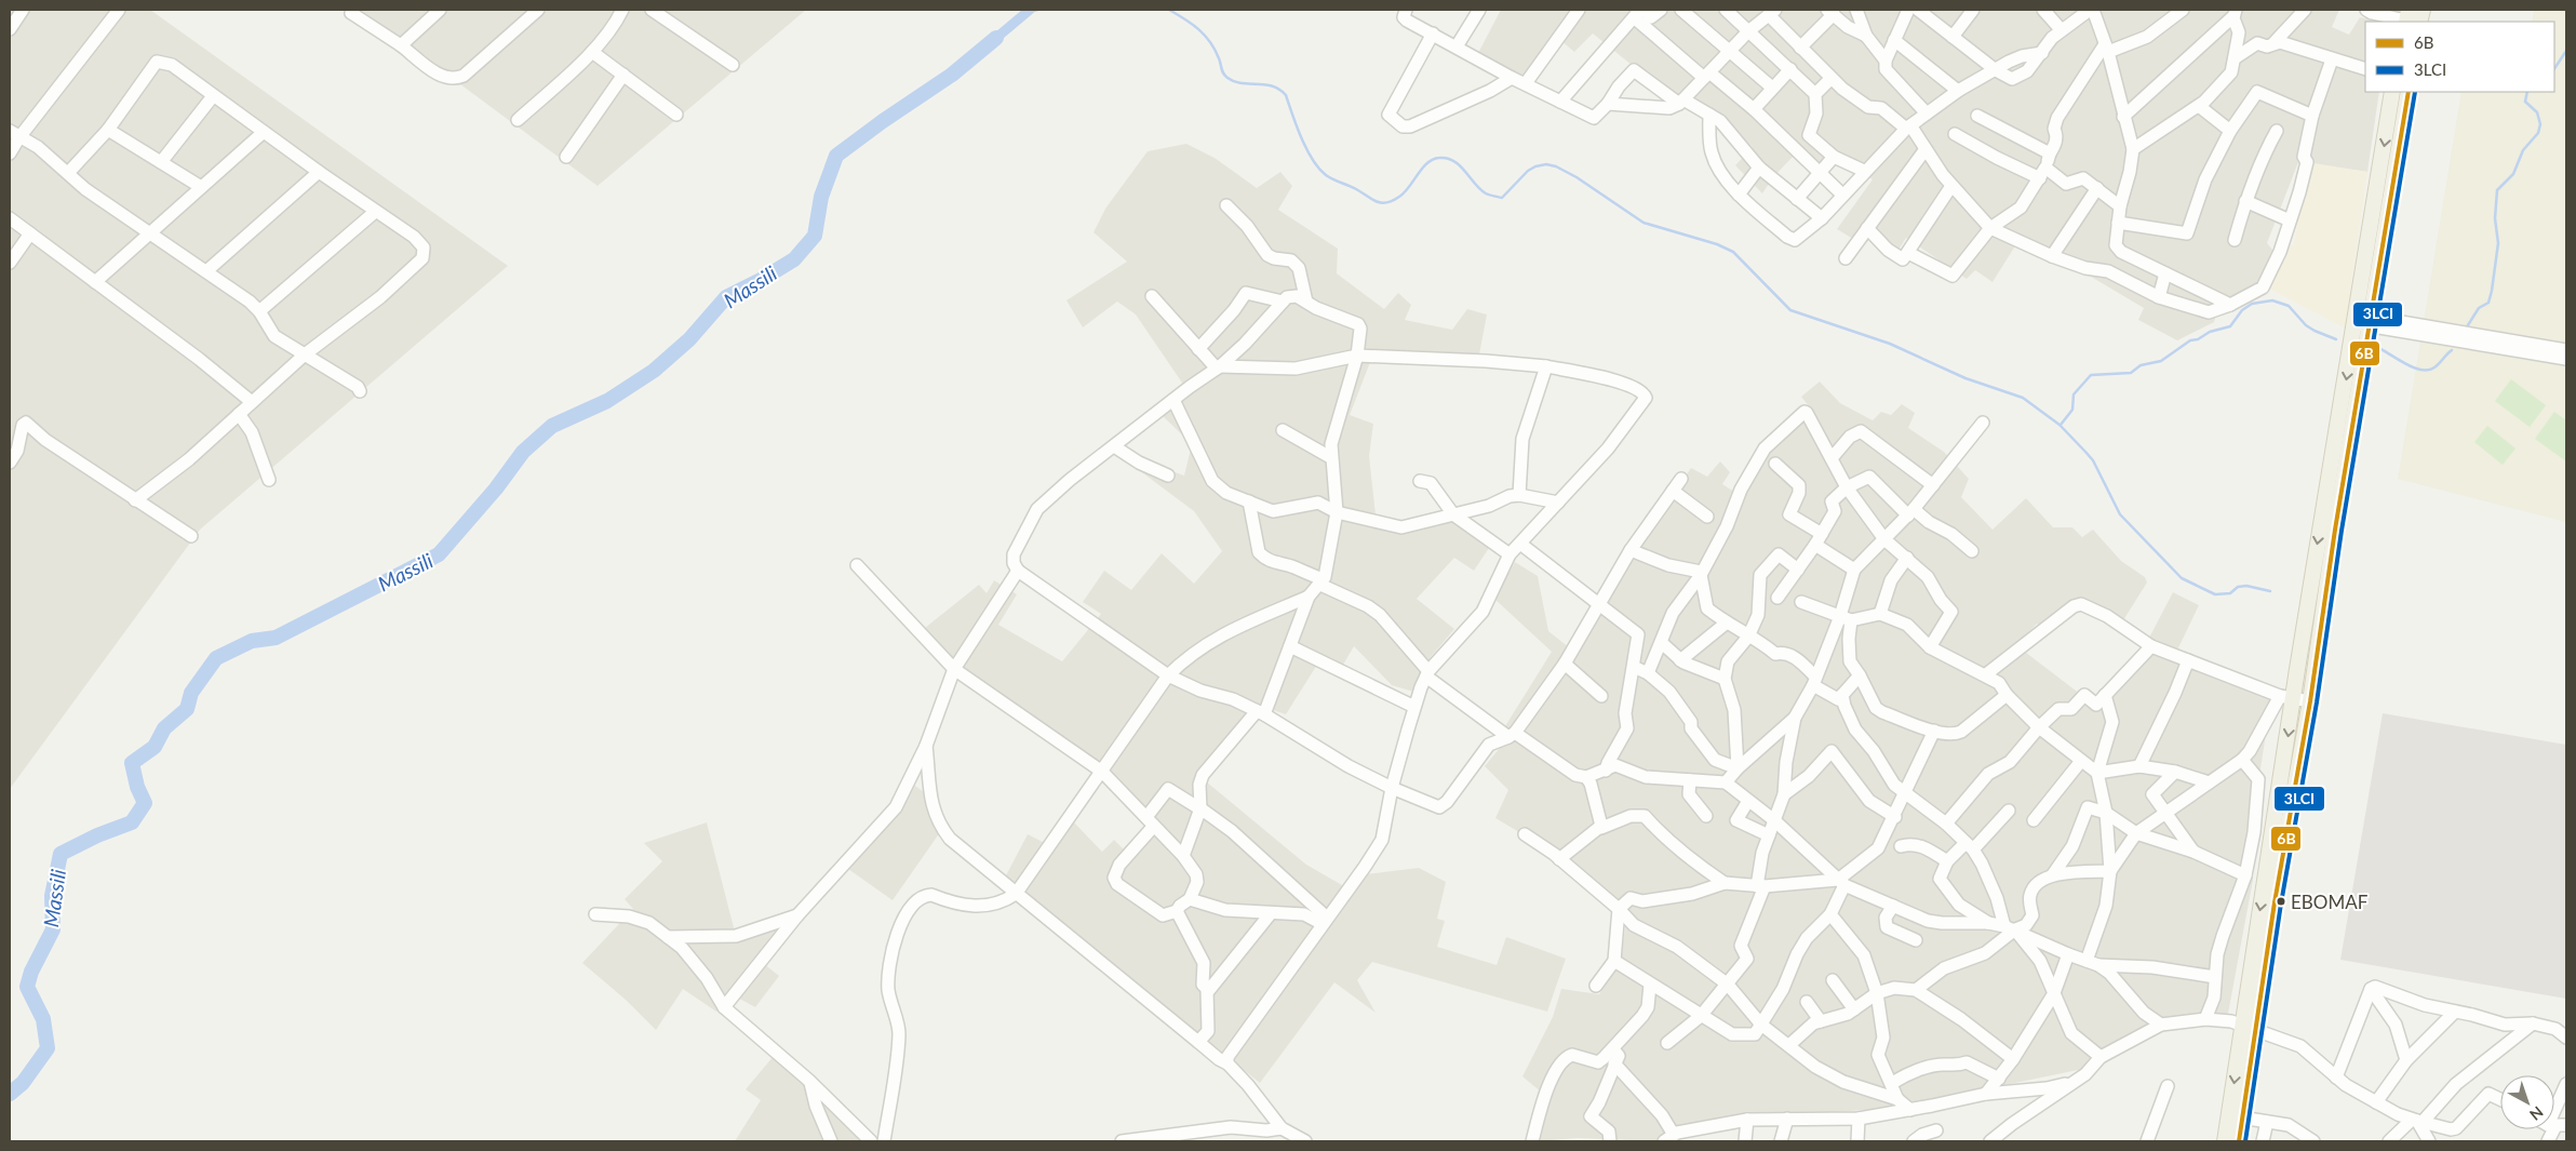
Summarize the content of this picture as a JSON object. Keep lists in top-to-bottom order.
{
  "water": ["Massili"],
  "places": ["EBOMAF"],
  "lines": ["transit line 6B", "transit line 3LCI"],
  "legend": ["6B", "3LCI"],
  "north": "bottom right"
}
